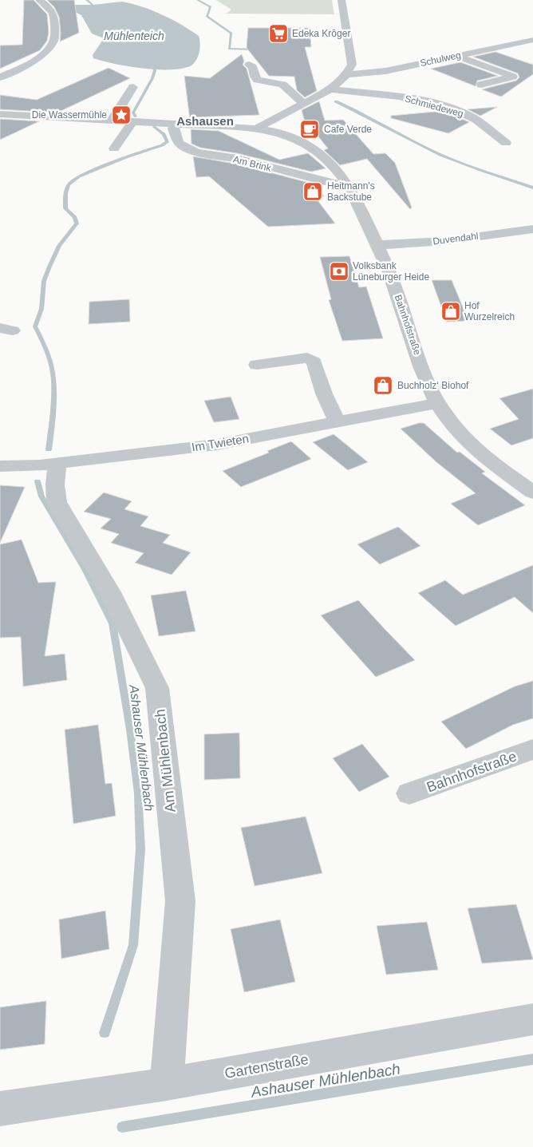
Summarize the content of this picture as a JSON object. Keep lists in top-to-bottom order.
{
  "streets": {
    "street": [
      "Schulweg",
      "Schmiedeweg",
      "Am Brink",
      "Duvendahl",
      "Bahnhofstraße",
      "Im Twieten",
      "Am Mühlenbach",
      "Gartenstraße"
    ]
  },
  "crossings": [
    ["Am Brink", "Bahnhofstraße"],
    ["Duvendahl", "Bahnhofstraße"],
    ["Bahnhofstraße", "Im Twieten"],
    ["Im Twieten", "Am Mühlenbach"],
    ["Am Mühlenbach", "Gartenstraße"]
  ],
  "districts": ["Ashausen"],
  "water": ["Mühlenteich", "Ashauser Mühlenbach"],
  "places": {
    "supermarket": ["Edeka Kröger"],
    "place": ["Die Wassermühle"],
    "cafe": ["Cafe Verde"],
    "shop": ["Heitmann's Backstube", "Hof Wurzelreich", "Buchholz‘ Biohof"],
    "bank": ["Volksbank Lüneburger Heide"]
  }
}
